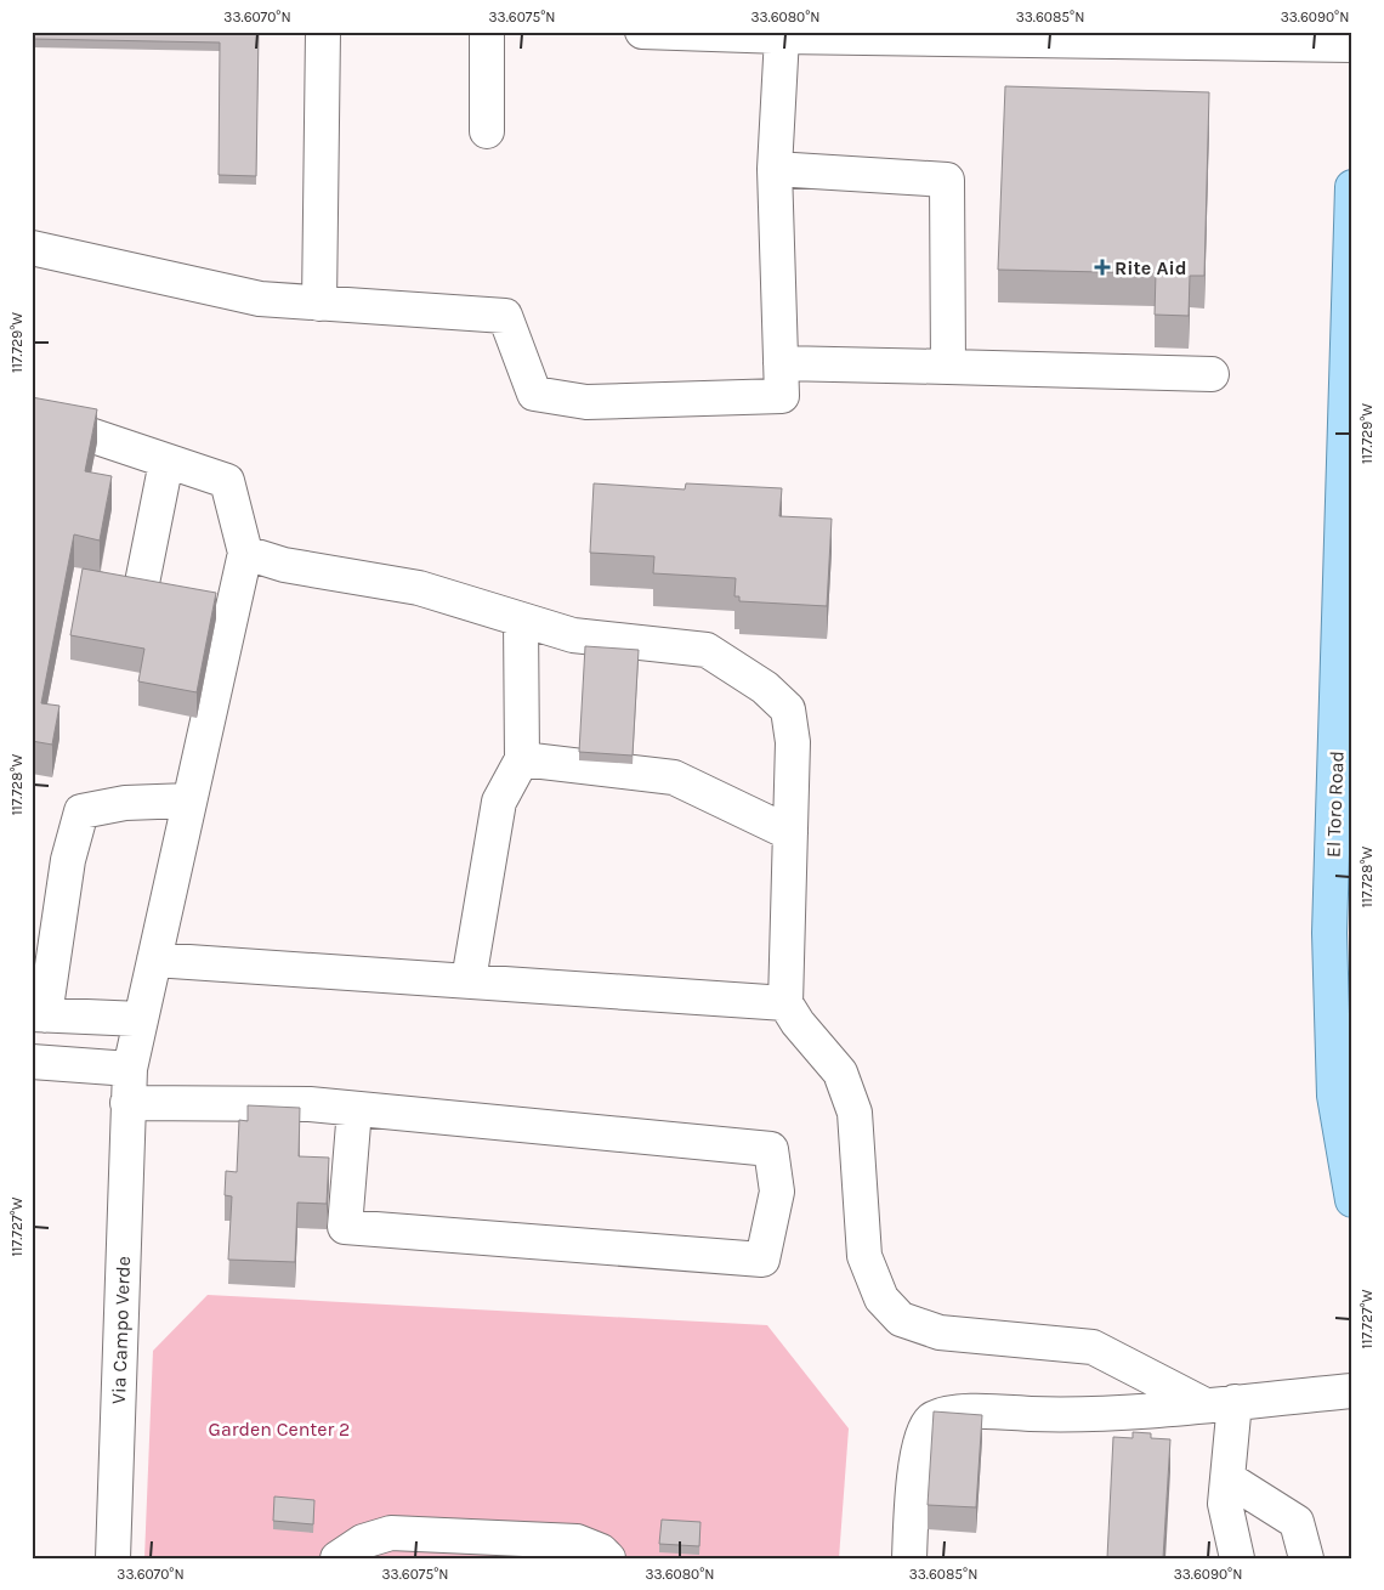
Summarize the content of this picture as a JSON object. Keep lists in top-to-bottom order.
{
  "streets": {
    "main road": ["El Toro Road"],
    "street": ["Via Campo Verde"]
  },
  "parks": ["Garden Center 2"],
  "places": {
    "health": ["Rite Aid"]
  },
  "coordinates": [
    "33.6070°N",
    "33.6075°N",
    "33.6080°N",
    "33.6085°N",
    "33.6090°N",
    "117.729°W",
    "117.728°W",
    "117.727°W"
  ]
}
